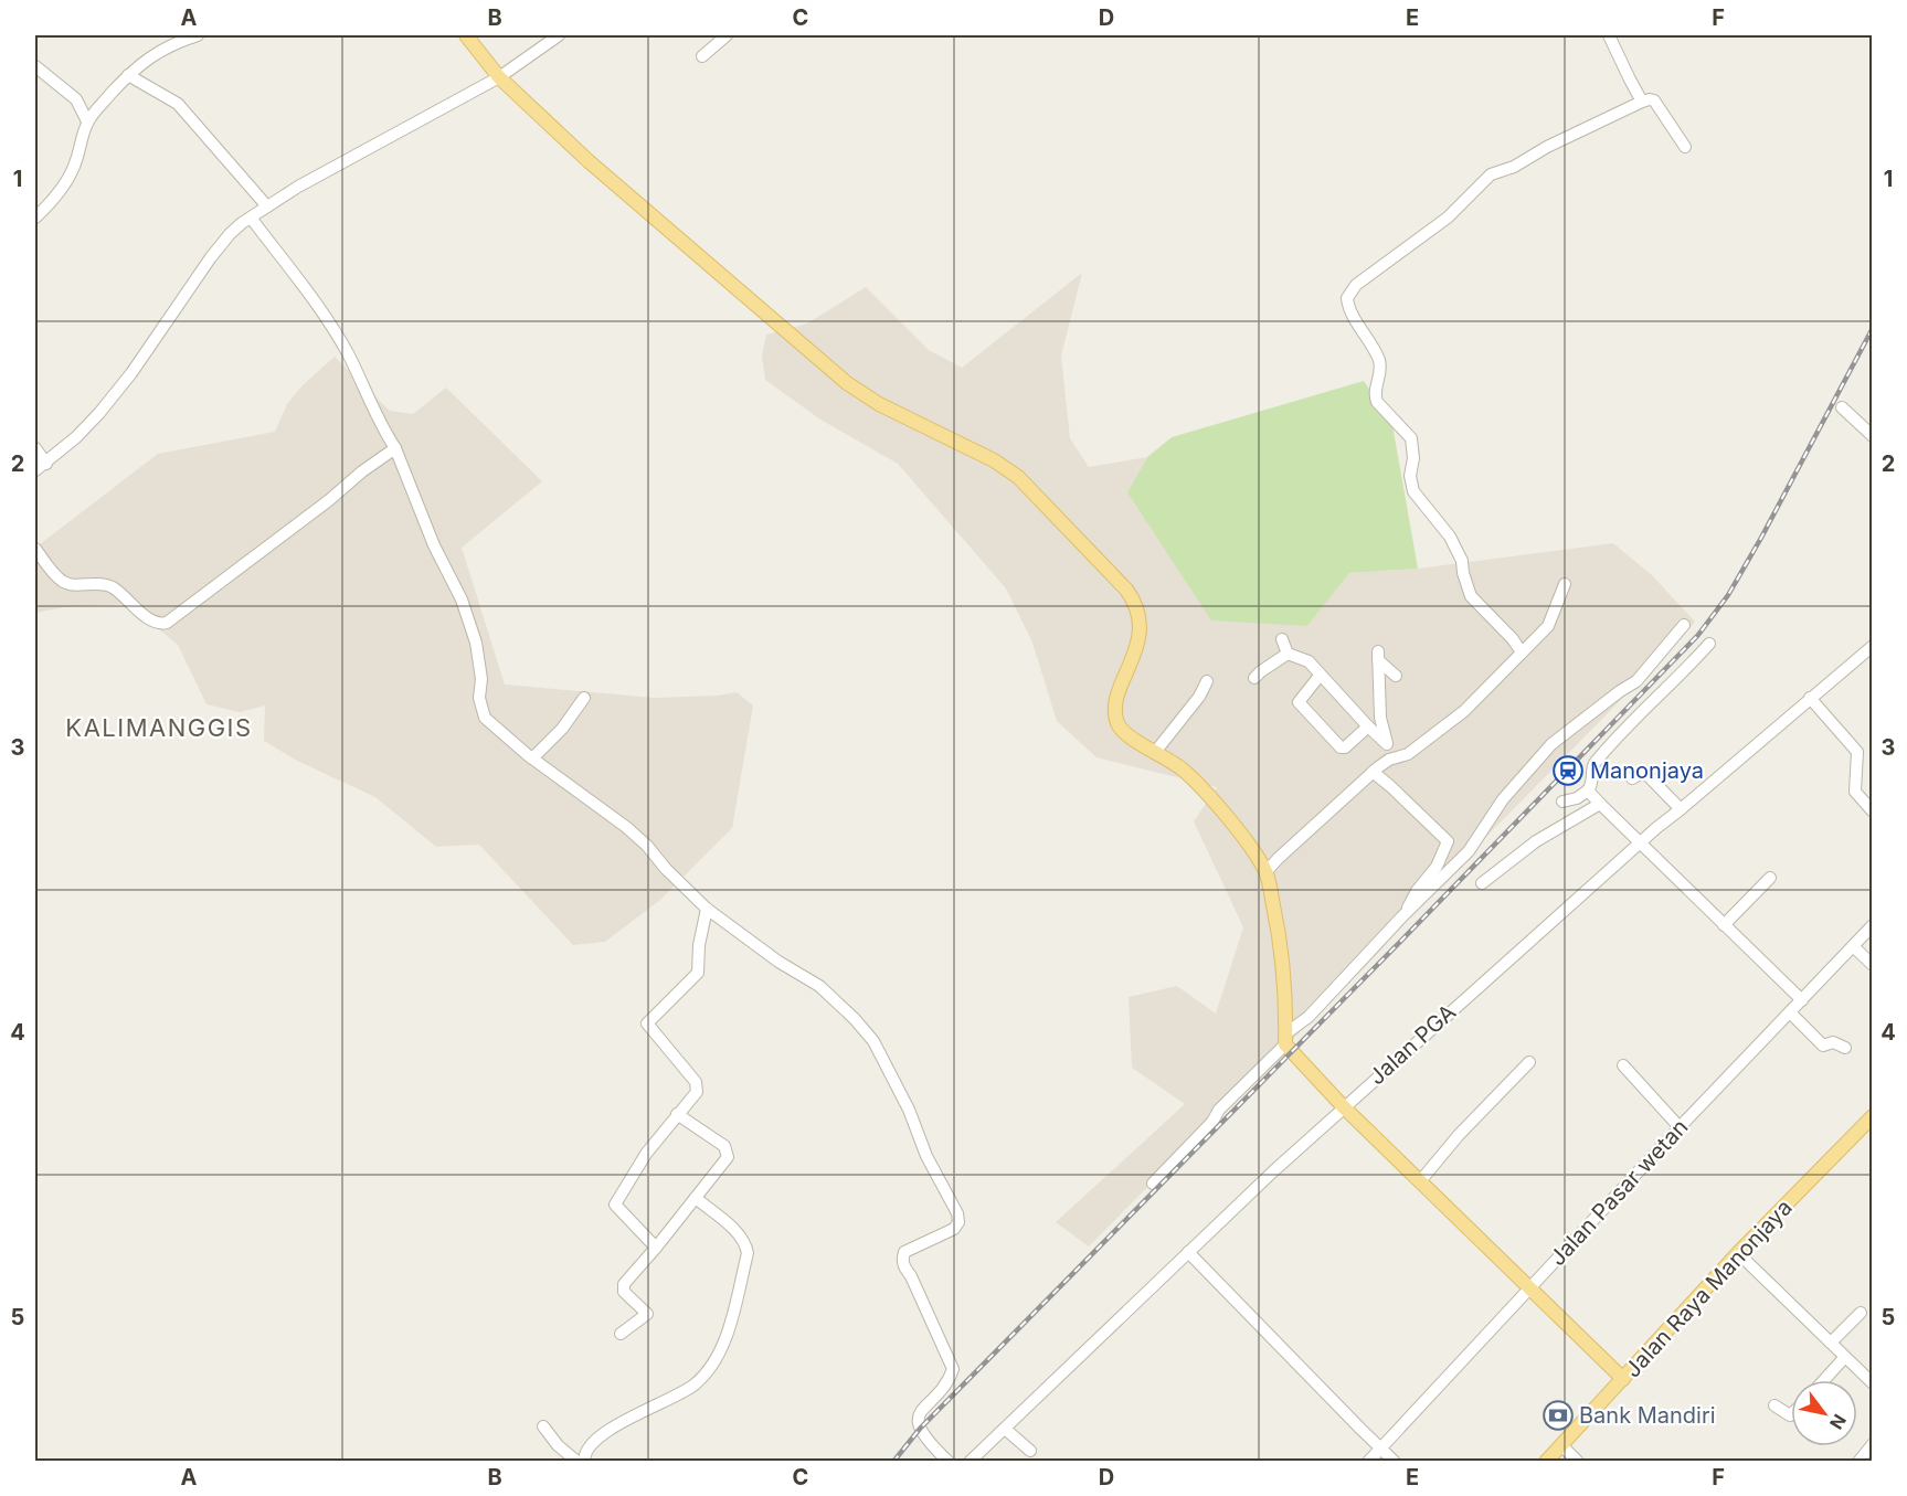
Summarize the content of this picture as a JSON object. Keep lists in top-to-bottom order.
{
  "streets": {
    "main road": ["Jalan Raya Manonjaya"],
    "street": ["Jalan PGA", "Jalan Pasar wetan"]
  },
  "districts": ["KALIMANGGIS"],
  "places": {
    "station": ["Manonjaya"],
    "bank": ["Bank Mandiri"]
  },
  "north": "bottom right",
  "grid": {
    "columns": [
      "A",
      "B",
      "C",
      "D",
      "E",
      "F"
    ],
    "rows": [
      "1",
      "2",
      "3",
      "4",
      "5"
    ]
  }
}
